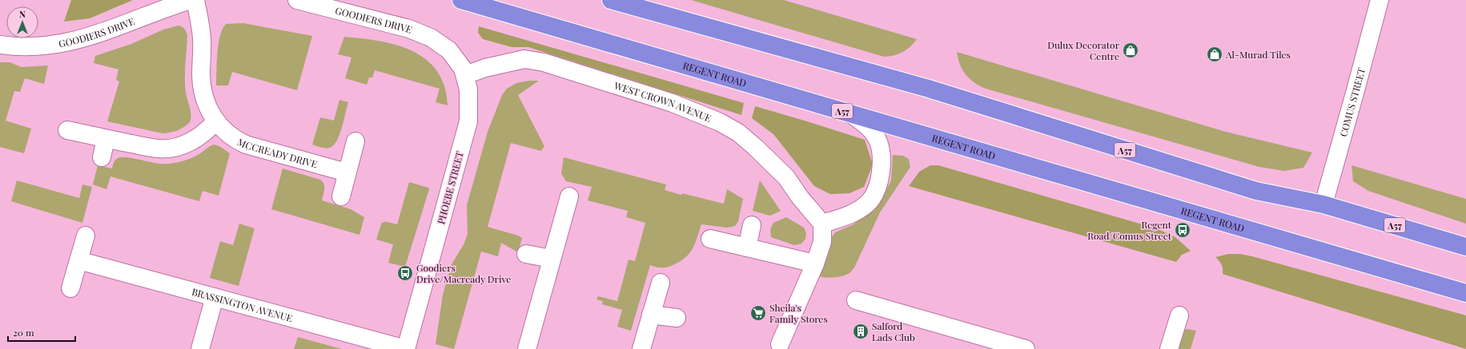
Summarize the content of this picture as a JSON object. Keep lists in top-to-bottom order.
{
  "streets": {
    "highway": ["REGENT ROAD", "A57"],
    "street": [
      "GOODIERS DRIVE",
      "WEST CROWN AVENUE",
      "COMUS STREET",
      "MCCREADY DRIVE",
      "PHOEBE STREET",
      "BRASSINGTON AVENUE"
    ]
  },
  "crossings": [
    ["GOODIERS DRIVE", "PHOEBE STREET"],
    ["WEST CROWN AVENUE", "PHOEBE STREET"],
    ["COMUS STREET", "A57"],
    ["PHOEBE STREET", "BRASSINGTON AVENUE"]
  ],
  "places": {
    "shop": ["Dulux Decorator Centre", "Al-Murad Tiles"],
    "bus stop": ["Regent Road/Comus Street", "Goodiers Drive/Macready Drive"],
    "supermarket": ["Sheila's Family Stores"],
    "building": ["Salford Lads Club"]
  },
  "scale_bar": "20 m",
  "north": "top"
}
